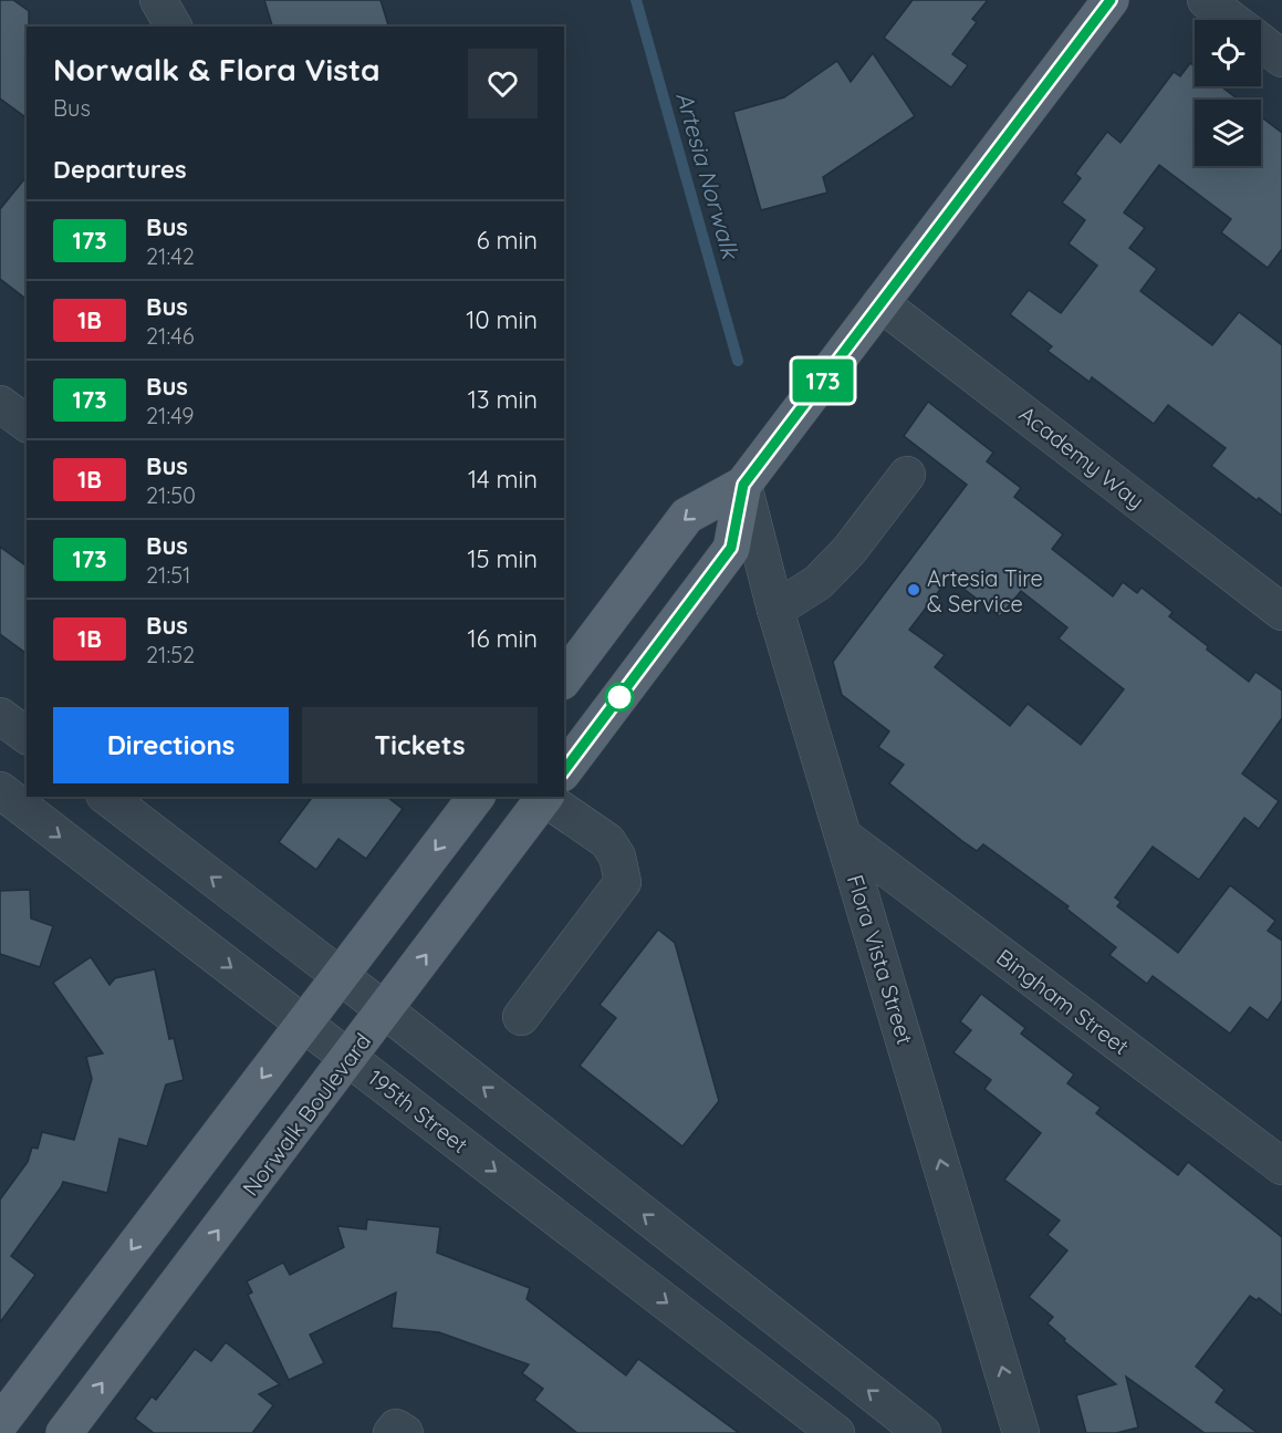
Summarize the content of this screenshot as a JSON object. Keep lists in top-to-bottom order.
{
  "streets": {
    "main road": ["Norwalk Boulevard"],
    "street": [
      "Academy Way",
      "Flora Vista Street",
      "Bingham Street",
      "195th Street"
    ]
  },
  "crossings": [
    ["Academy Way", "Norwalk Boulevard"],
    ["Flora Vista Street", "Bingham Street"],
    ["Flora Vista Street", "Norwalk Boulevard"],
    ["195th Street", "Norwalk Boulevard"]
  ],
  "one_way": ["Flora Vista Street"],
  "water": ["Artesia Norwalk"],
  "places": ["Artesia Tire & Service"],
  "lines": ["bus line 173"],
  "page": {
    "on_map": "173",
    "heading": [
      ["Norwalk & Flora Vista", "Bus"],
      "Departures"
    ],
    "list": [
      {
        "mark": "173",
        "name": "Bus",
        "note": "21:42",
        "value": "6 min"
      },
      {
        "mark": "1B",
        "name": "Bus",
        "note": "21:46",
        "value": "10 min"
      },
      {
        "mark": "173",
        "name": "Bus",
        "note": "21:49",
        "value": "13 min"
      },
      {
        "mark": "1B",
        "name": "Bus",
        "note": "21:50",
        "value": "14 min"
      },
      {
        "mark": "173",
        "name": "Bus",
        "note": "21:51",
        "value": "15 min"
      },
      {
        "mark": "1B",
        "name": "Bus",
        "note": "21:52",
        "value": "16 min"
      }
    ],
    "buttons": ["Directions", "Tickets"]
  }
}
